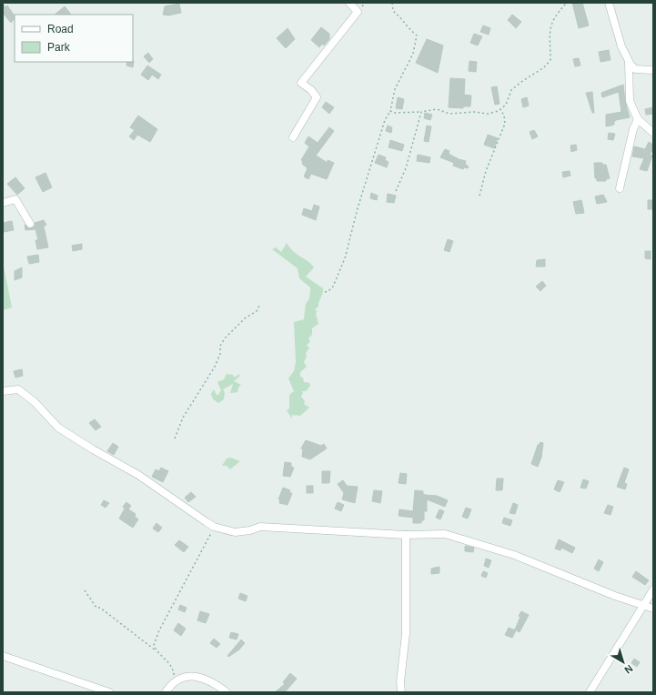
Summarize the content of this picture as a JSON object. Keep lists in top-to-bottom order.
{
  "legend": ["Road", "Park"],
  "north": "bottom right"
}
